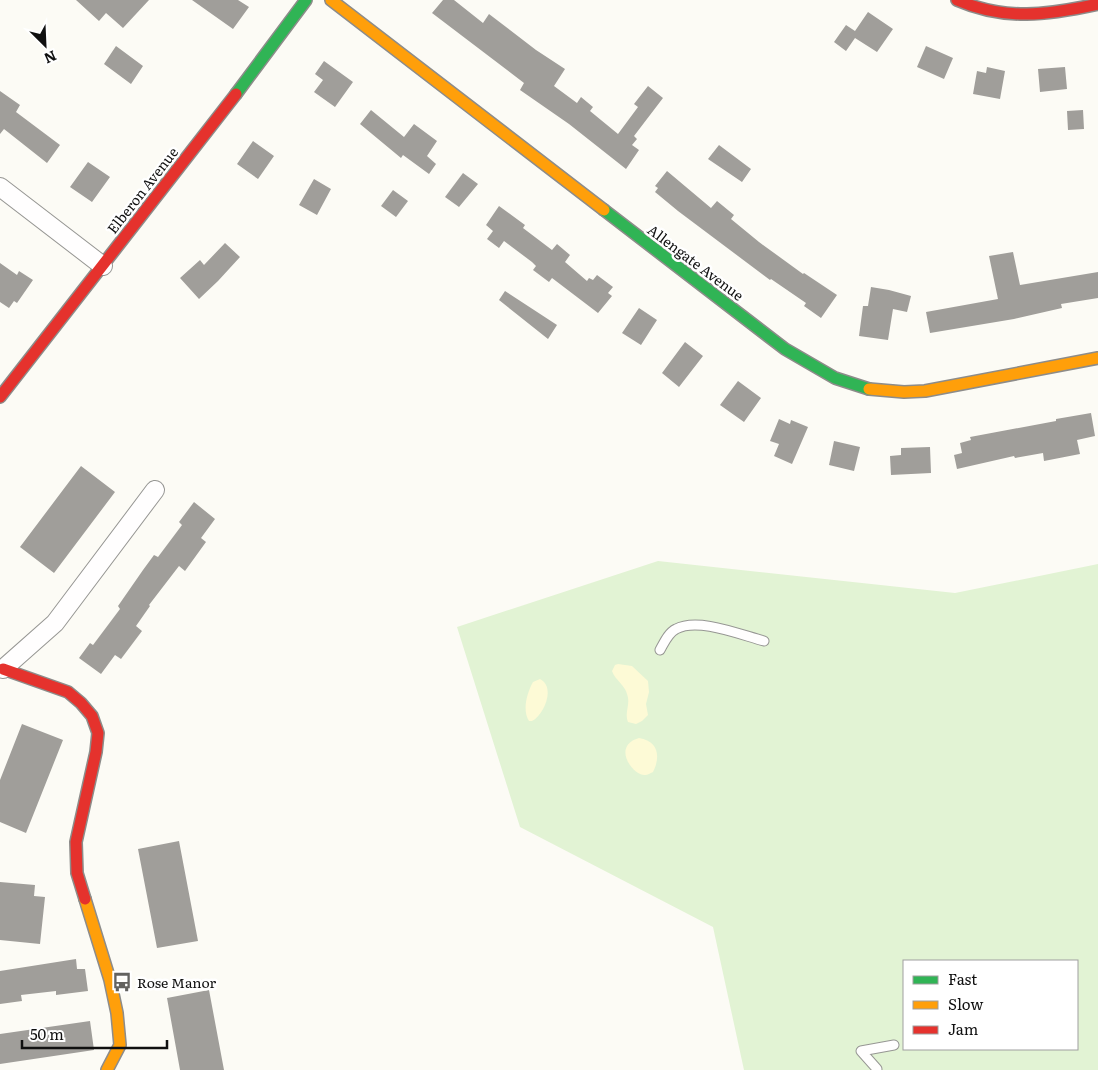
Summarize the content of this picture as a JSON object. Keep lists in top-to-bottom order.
{
  "streets": {
    "street": ["Elberon Avenue", "Allengate Avenue"]
  },
  "places": {
    "bus stop": ["Rose Manor"]
  },
  "legend": ["Fast", "Slow", "Jam"],
  "scale_bar": "50 m",
  "north": "bottom right"
}
